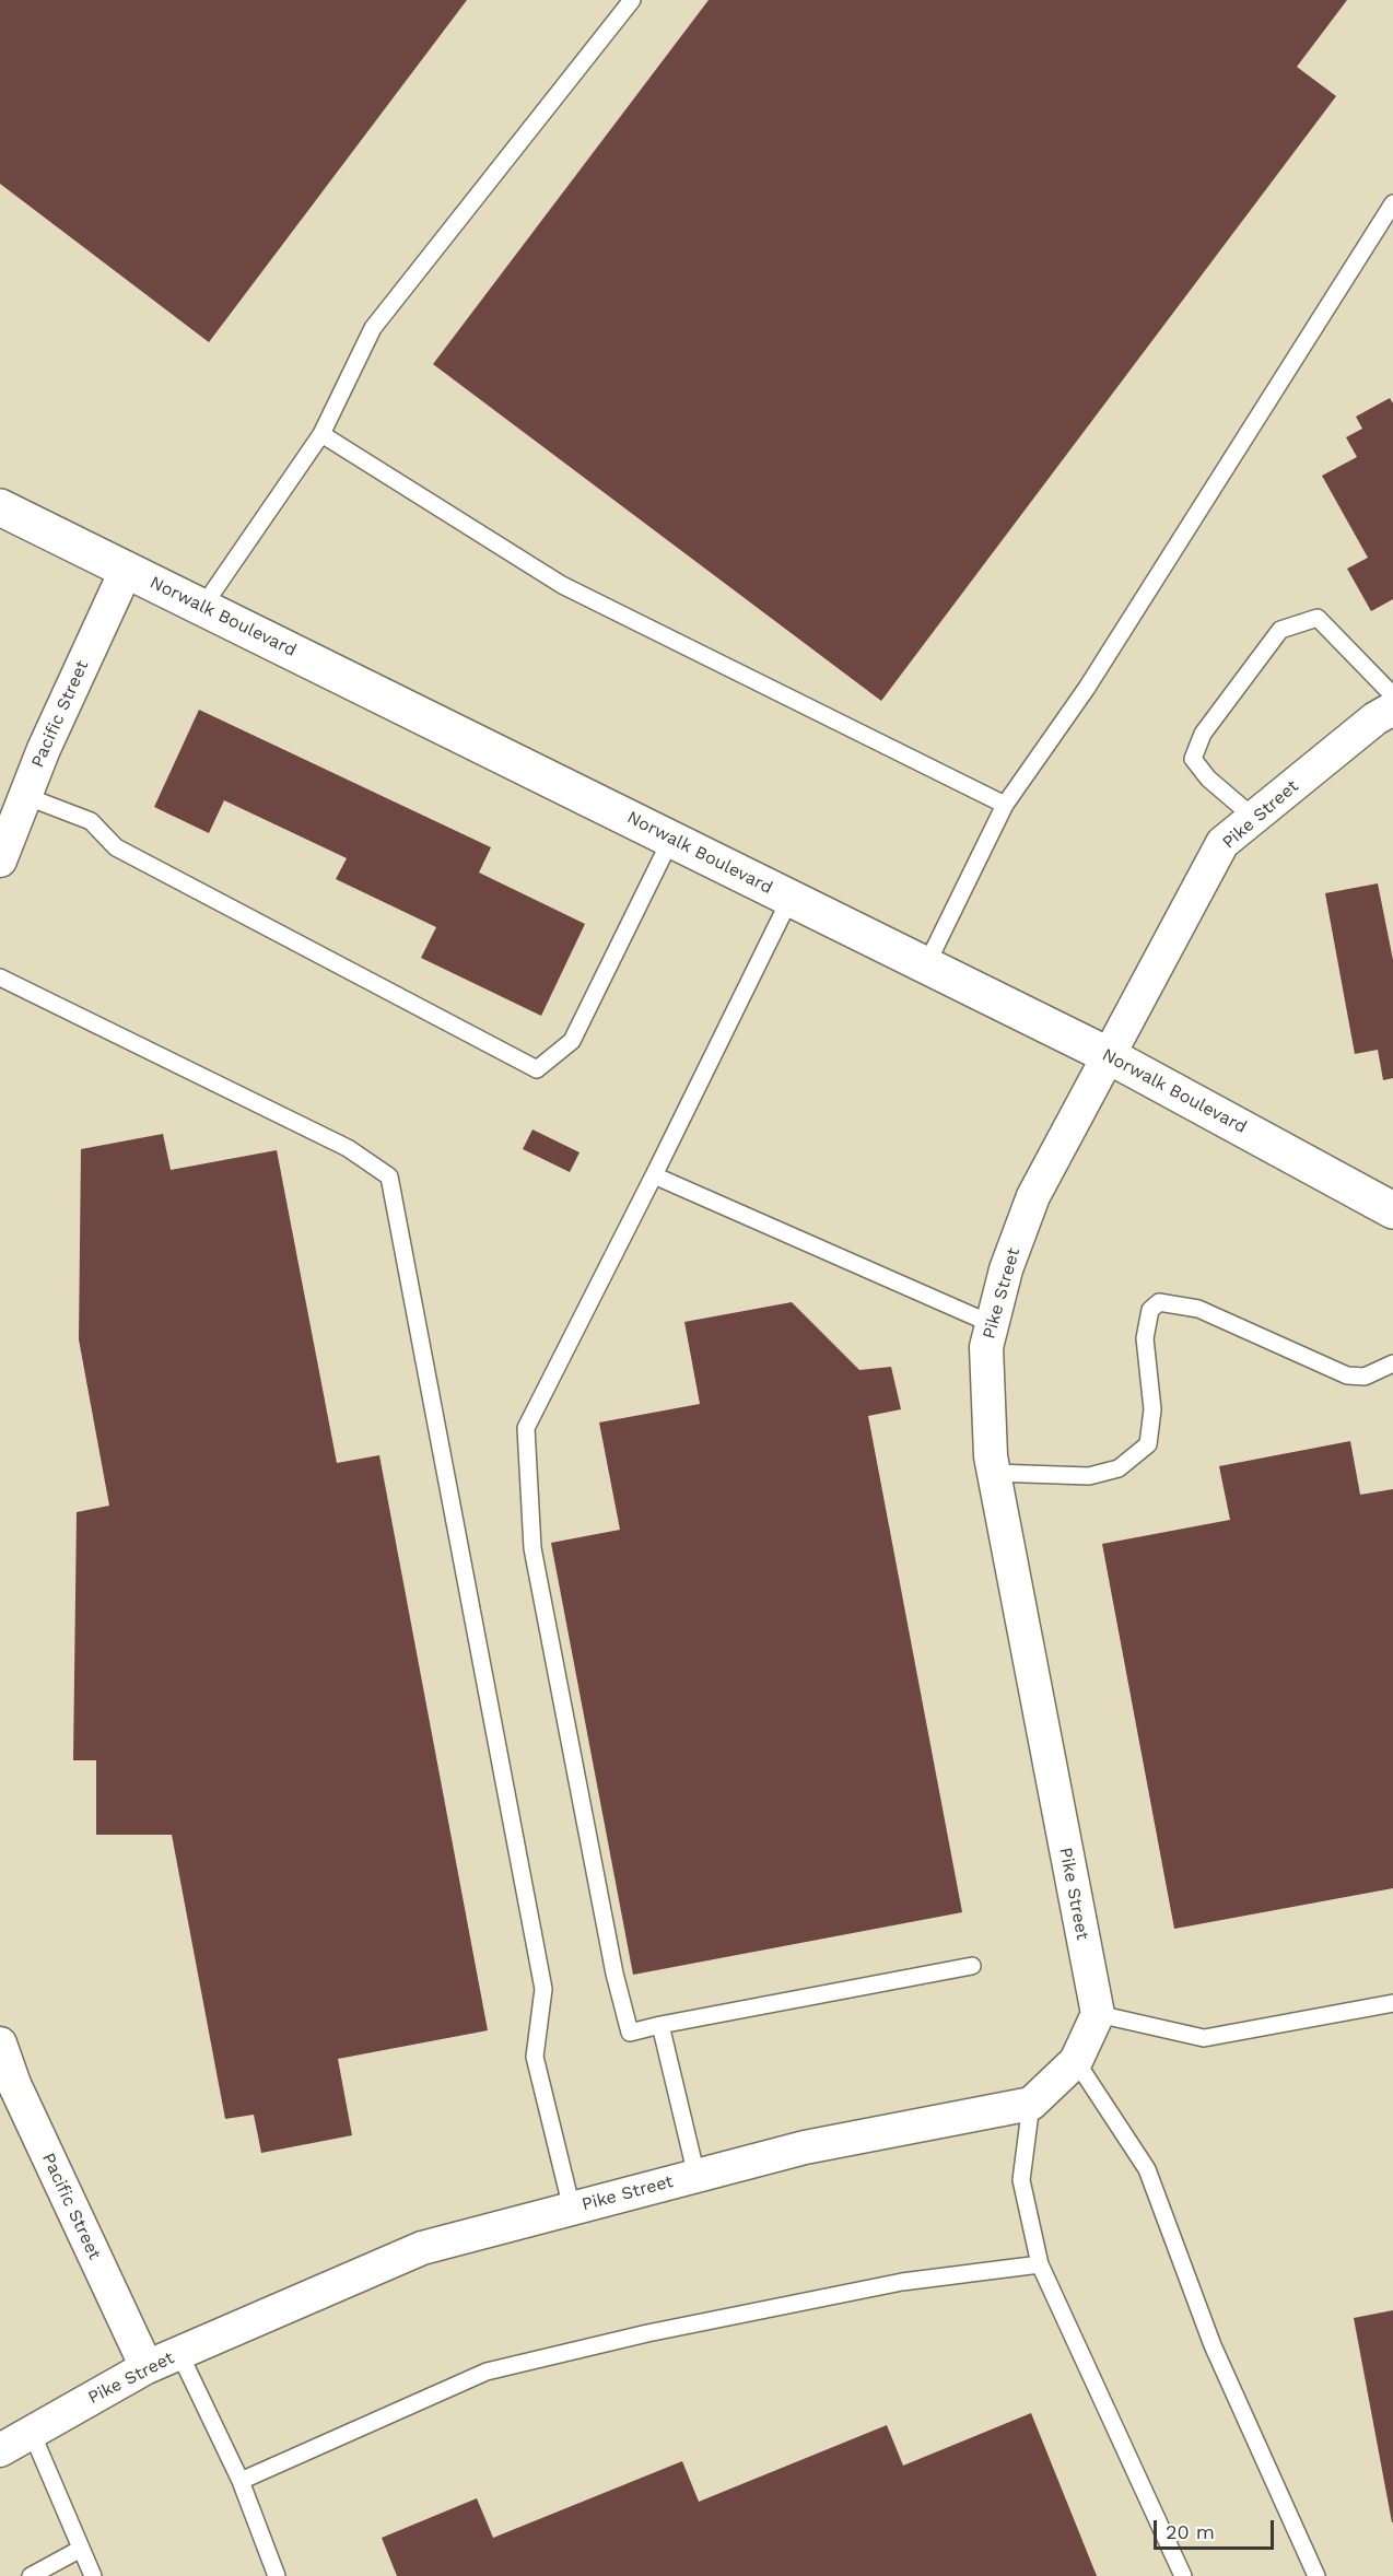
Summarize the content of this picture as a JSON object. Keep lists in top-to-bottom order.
{
  "streets": {
    "main road": ["Norwalk Boulevard"],
    "street": ["Pacific Street", "Pike Street"]
  },
  "crossings": [
    ["Norwalk Boulevard", "Pacific Street"],
    ["Norwalk Boulevard", "Pike Street"],
    ["Pacific Street", "Pike Street"]
  ],
  "scale_bar": "20 m"
}
